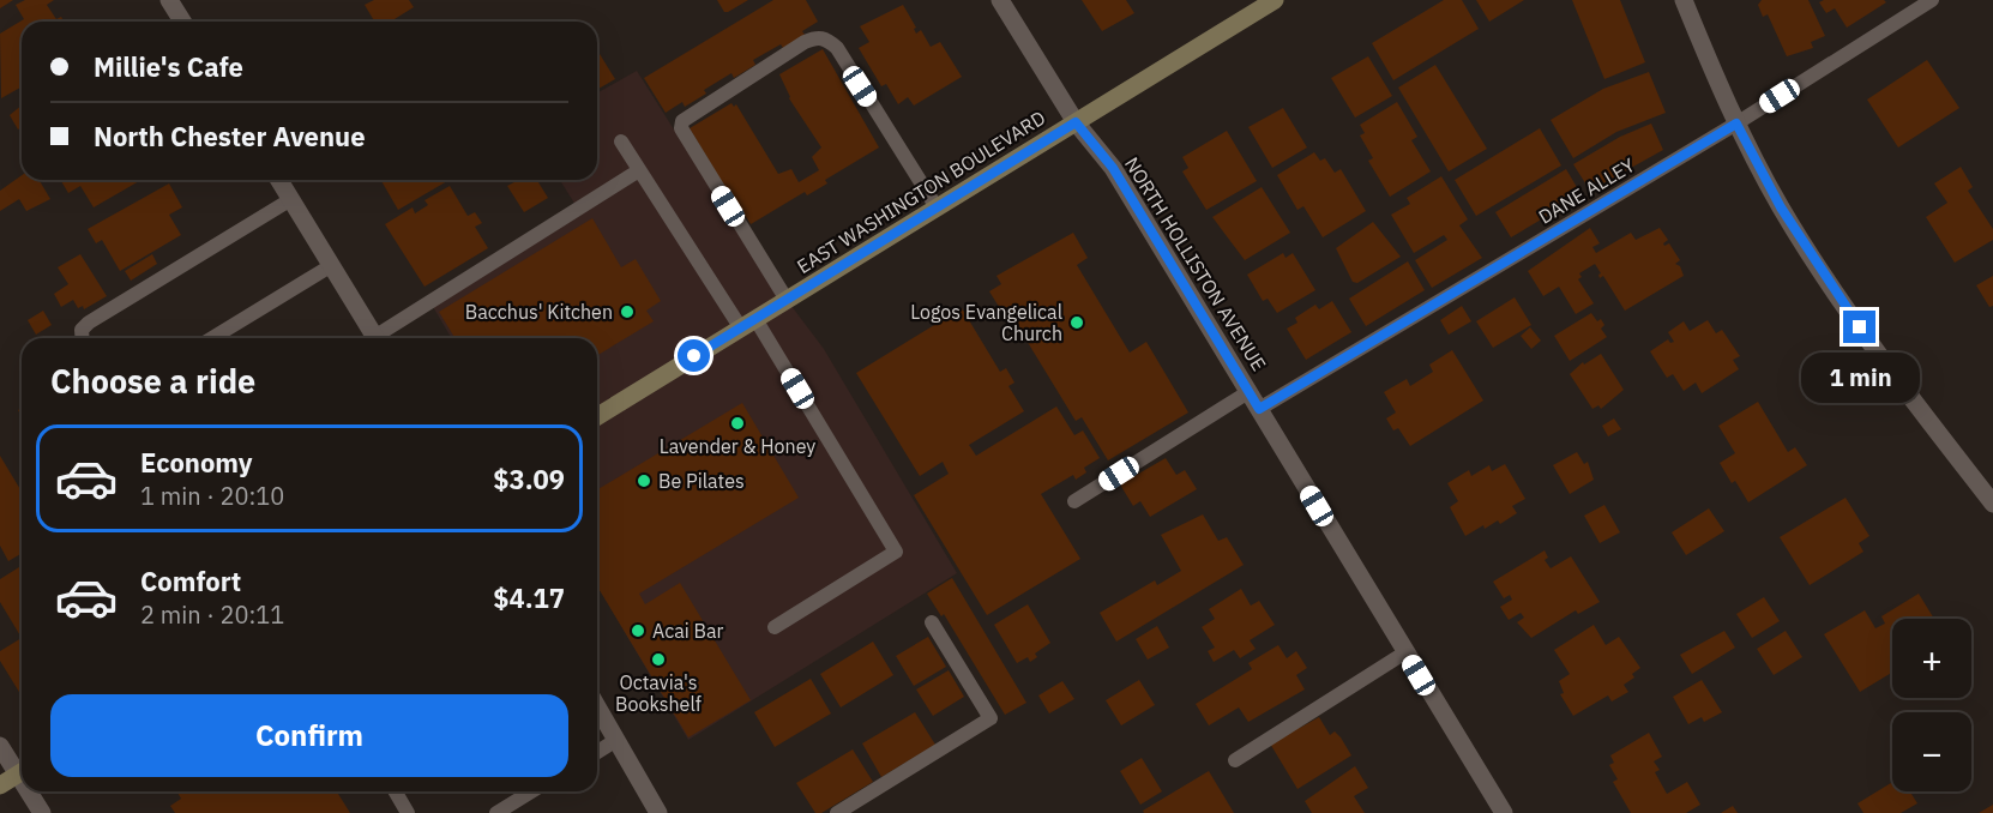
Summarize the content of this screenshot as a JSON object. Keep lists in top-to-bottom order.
{
  "streets": {
    "main road": ["EAST WASHINGTON BOULEVARD"],
    "street": ["NORTH HOLLISTON AVENUE"],
    "lane": ["DANE ALLEY"]
  },
  "crossings": [
    ["DANE ALLEY", "NORTH HOLLISTON AVENUE"],
    ["EAST WASHINGTON BOULEVARD", "NORTH HOLLISTON AVENUE"]
  ],
  "places": [
    "Bacchus' Kitchen",
    "Logos Evangelical Church",
    "Lavender & Honey",
    "Be Pilates",
    "Acai Bar",
    "Octavia's Bookshelf"
  ],
  "page": {
    "banner": ["Millie's Cafe", "North Chester Avenue"],
    "heading": "Choose a ride",
    "bubble": "1 min",
    "list": [
      {
        "name": "Economy",
        "note": "1 min · 20:10",
        "value": "$3.09"
      },
      {
        "name": "Comfort",
        "note": "2 min · 20:11",
        "value": "$4.17"
      }
    ],
    "map_buttons": ["+", "−"],
    "buttons": "Confirm"
  }
}
